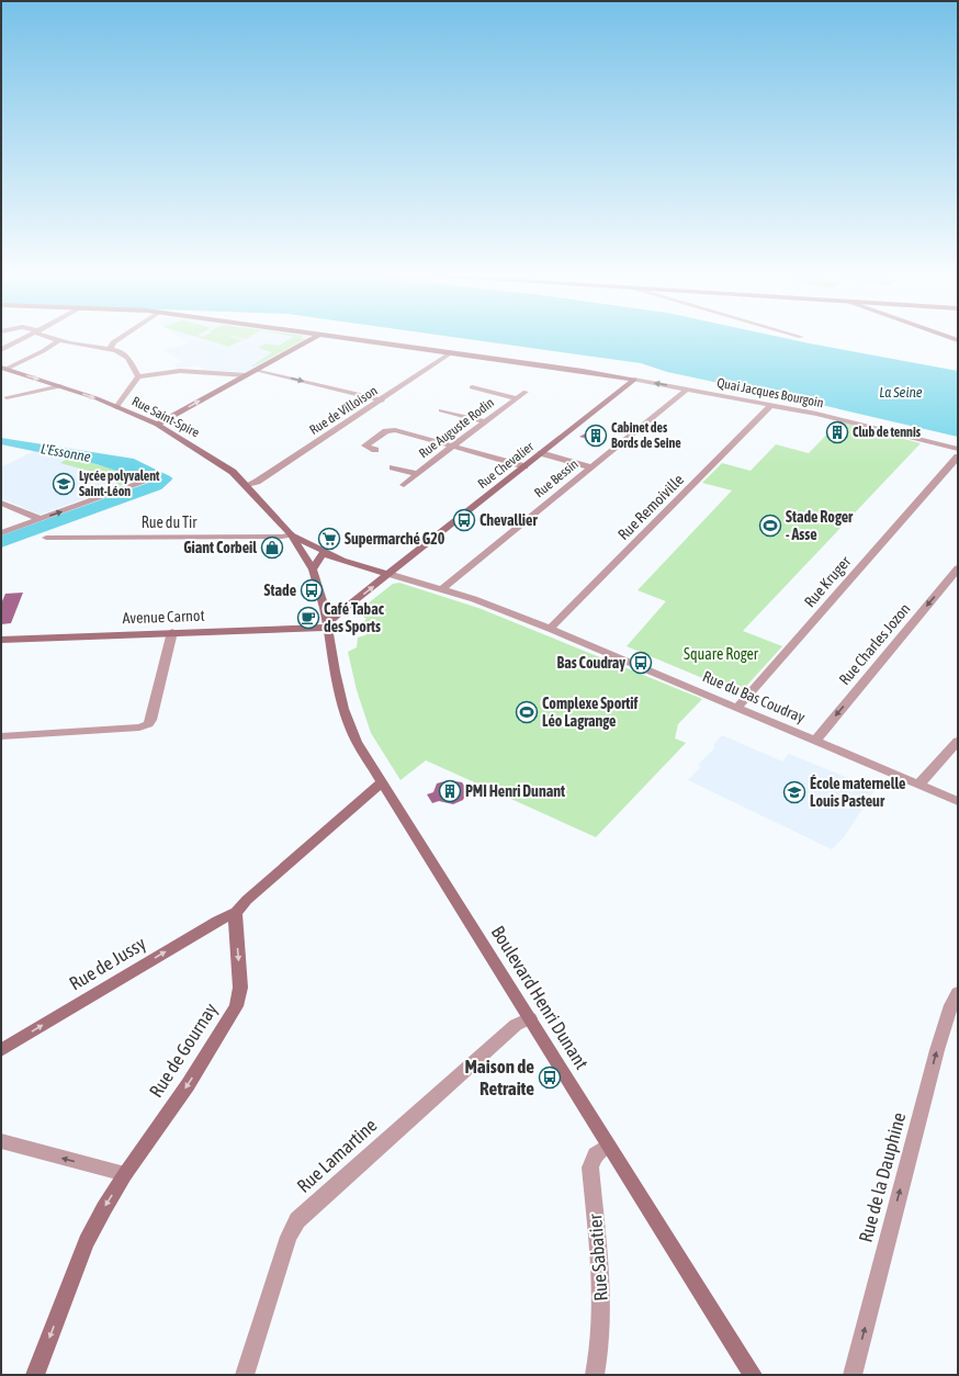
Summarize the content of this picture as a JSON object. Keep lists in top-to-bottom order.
{
  "streets": {
    "main road": [
      "Quai Jacques Bourgoin",
      "Rue Saint-Spire",
      "Rue Chevalier",
      "Avenue Carnot",
      "Rue de Jussy",
      "Boulevard Henri Dunant",
      "Rue de Gournay"
    ],
    "street": [
      "Rue de Villoison",
      "Rue Auguste Rodin",
      "Rue Bessin",
      "Rue Remoiville",
      "Rue du Tir",
      "Rue Kruger",
      "Rue Charles Jozon",
      "Rue du Bas Coudray",
      "Rue Lamartine",
      "Rue de la Dauphine",
      "Rue Sabatier"
    ]
  },
  "crossings": [
    ["Quai Jacques Bourgoin", "Rue de Villoison"],
    ["Quai Jacques Bourgoin", "Rue Chevalier"],
    ["Quai Jacques Bourgoin", "Rue Bessin"],
    ["Quai Jacques Bourgoin", "Rue Remoiville"],
    ["Rue de Villoison", "Rue Saint-Spire"],
    ["Rue Saint-Spire", "Rue Chevalier"],
    ["Rue Saint-Spire", "Rue du Tir"],
    ["Rue Saint-Spire", "Avenue Carnot"],
    ["Rue Saint-Spire", "Rue du Bas Coudray"],
    ["Rue Saint-Spire", "Boulevard Henri Dunant"],
    ["Rue Chevalier", "Avenue Carnot"],
    ["Rue Chevalier", "Rue du Bas Coudray"],
    ["Rue Chevalier", "Boulevard Henri Dunant"],
    ["Rue Bessin", "Rue du Bas Coudray"],
    ["Rue Remoiville", "Rue du Bas Coudray"],
    ["Rue Kruger", "Rue du Bas Coudray"],
    ["Avenue Carnot", "Boulevard Henri Dunant"],
    ["Rue Charles Jozon", "Rue du Bas Coudray"],
    ["Rue de Jussy", "Rue de Gournay"],
    ["Boulevard Henri Dunant", "Rue Lamartine"],
    ["Boulevard Henri Dunant", "Rue Sabatier"]
  ],
  "one_way": [
    "Rue Charles Jozon",
    "Rue de Jussy",
    "Rue de Gournay",
    "Rue de la Dauphine"
  ],
  "water": ["La Seine", "L'Essonne"],
  "parks": ["Square Roger"],
  "places": {
    "building": ["Club de tennis", "Cabinet des Bords de Seine", "PMI Henri Dunant"],
    "school or university": ["Lycée polyvalent Saint-Léon", "École maternelle Louis Pasteur"],
    "bus stop": [
      "Chevallier",
      "Stade",
      "Bas Coudray",
      "Maison de Retraite"
    ],
    "sports": ["Stade Roger - Asse", "Complexe Sportif Léo Lagrange"],
    "supermarket": ["Supermarché G20"],
    "shop": ["Giant Corbeil"],
    "cafe": ["Café Tabac des Sports"]
  }
}
